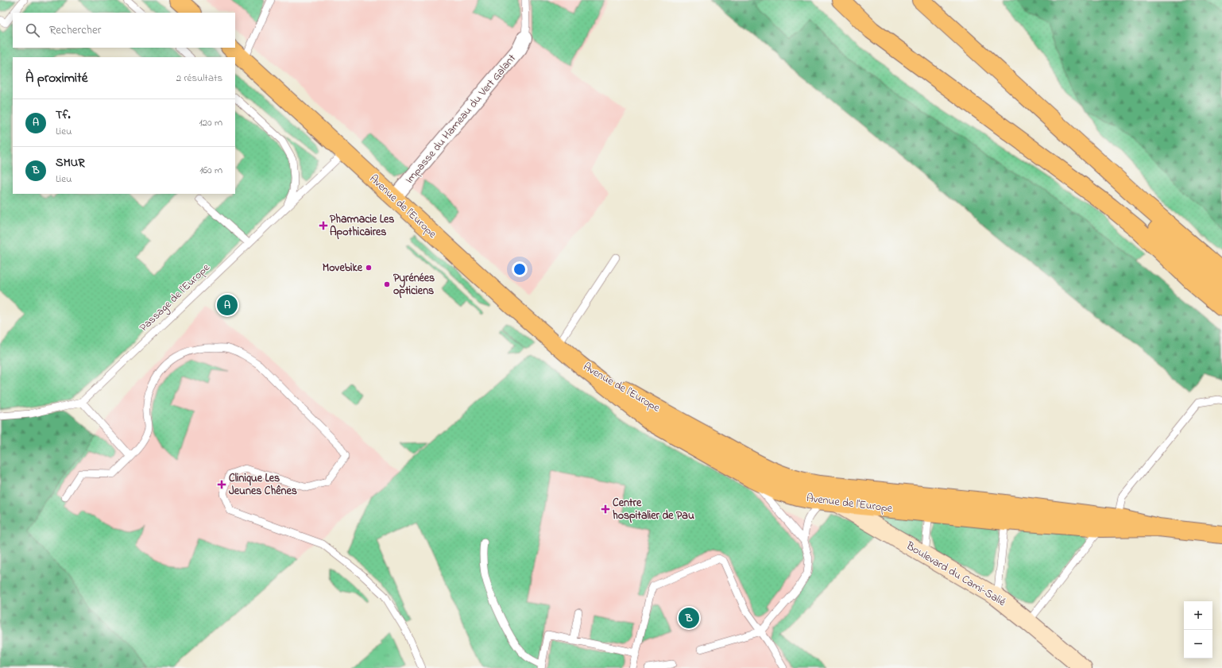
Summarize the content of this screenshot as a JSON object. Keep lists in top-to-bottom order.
{
  "streets": {
    "main road": ["Avenue de l'Europe"],
    "street": ["Impasse du Hameau du Vert Galant", "Boulevard du Cami-Salié"],
    "lane": ["Passage de l'Europe"]
  },
  "crossings": [
    ["Impasse du Hameau du Vert Galant", "Avenue de l'Europe"],
    ["Avenue de l'Europe", "Passage de l'Europe"],
    ["Avenue de l'Europe", "Boulevard du Cami-Salié"]
  ],
  "places": {
    "health": ["Pharmacie Les Apothicaires", "Clinique Les Jeunes Chênes", "Centre hospitalier de Pau"],
    "other": ["Movebike", "Pyrénées opticiens"]
  },
  "page": {
    "search": "Rechercher",
    "heading": ["À proximité", "2 résultats"],
    "list": [
      {
        "mark": "A",
        "name": "Tf.",
        "note": "Lieu",
        "value": "120 m"
      },
      {
        "mark": "B",
        "name": "SMUR",
        "note": "Lieu",
        "value": "160 m"
      }
    ],
    "pins": ["A", "B"],
    "map_buttons": ["+", "−"]
  }
}
